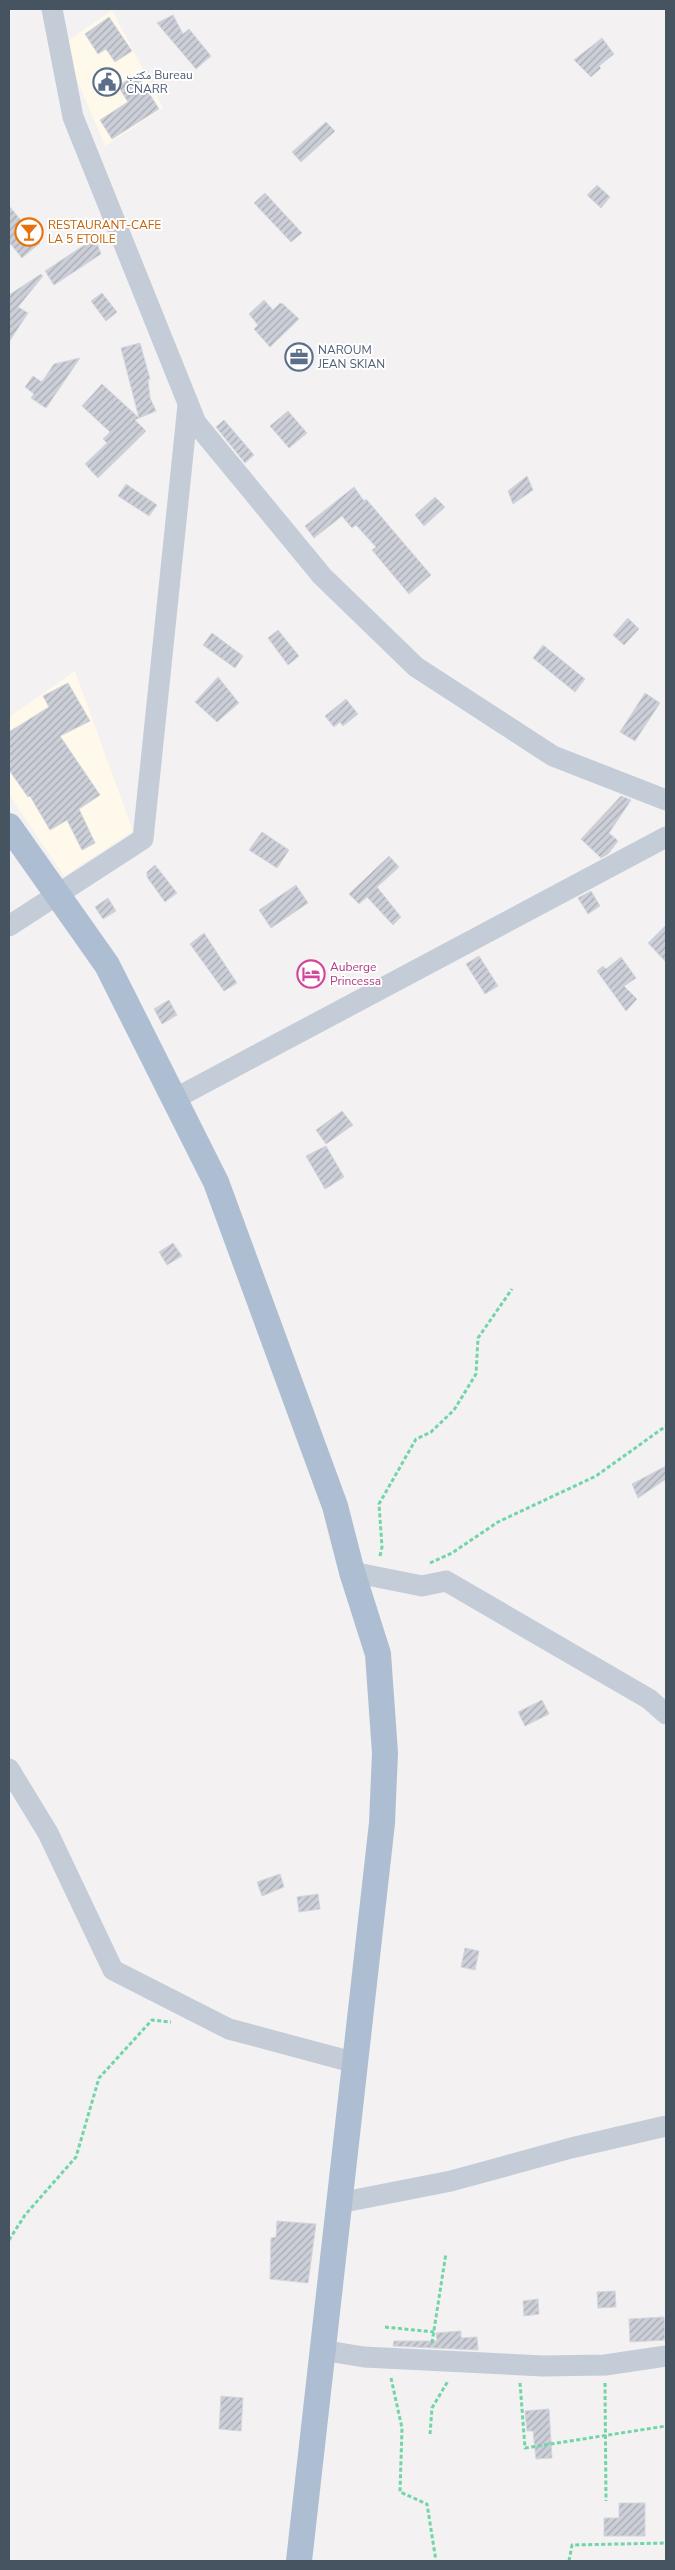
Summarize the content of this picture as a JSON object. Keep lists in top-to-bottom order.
{
  "places": {
    "public building": ["مكتب Bureau CNARR"],
    "bar": ["RESTAURANT-CAFE LA 5 ETOILE"],
    "office": ["NAROUM JEAN SKIAN"],
    "hotel": ["Auberge Princessa"]
  }
}
